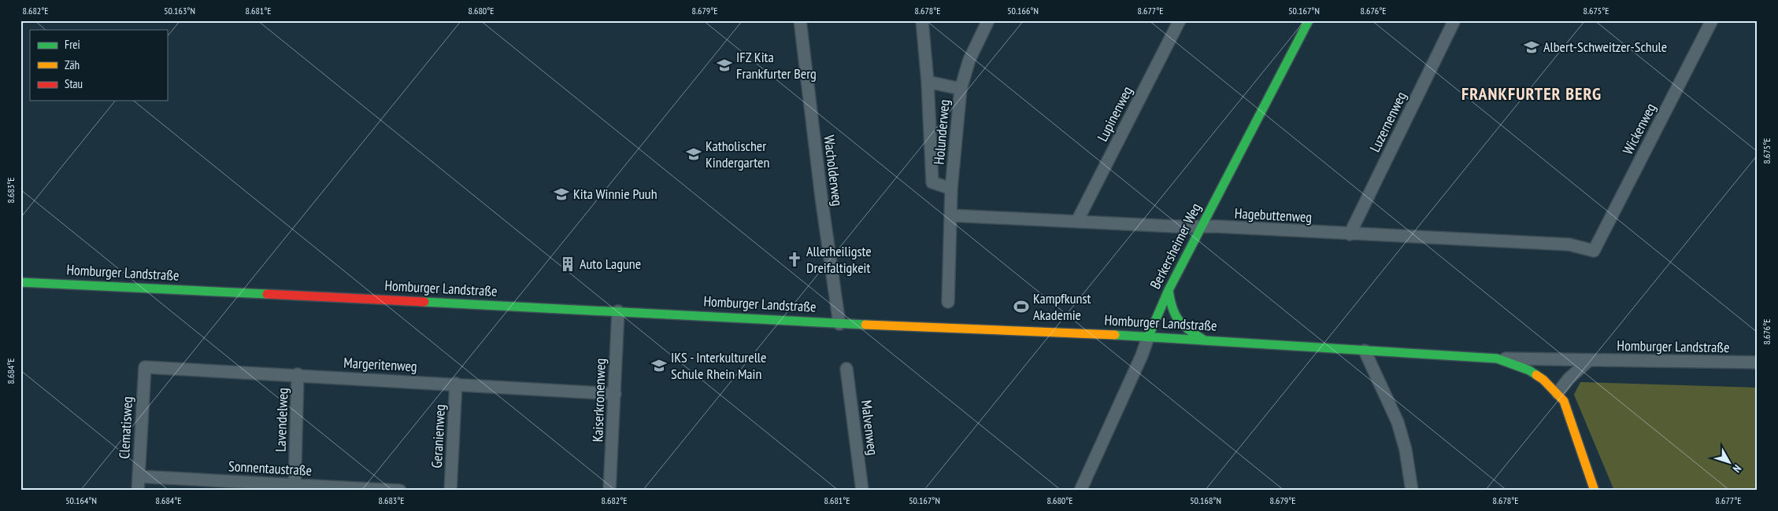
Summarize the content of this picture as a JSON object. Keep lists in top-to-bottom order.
{
  "streets": {
    "street": [
      "Lupinenweg",
      "Luzernenweg",
      "Wickenweg",
      "Holunderweg",
      "Wacholderweg",
      "Hagebuttenweg",
      "Berkersheimer Weg",
      "Homburger Landstraße",
      "Margeritenweg",
      "Kaiserkronenweg",
      "Lavendelweg",
      "Clematisweg",
      "Malvenweg",
      "Geranienweg",
      "Sonnentaustraße"
    ]
  },
  "crossings": [
    ["Lupinenweg", "Hagebuttenweg"],
    ["Luzernenweg", "Hagebuttenweg"],
    ["Wickenweg", "Hagebuttenweg"],
    ["Holunderweg", "Hagebuttenweg"],
    ["Wacholderweg", "Homburger Landstraße"],
    ["Hagebuttenweg", "Berkersheimer Weg"],
    ["Berkersheimer Weg", "Homburger Landstraße"],
    ["Homburger Landstraße", "Kaiserkronenweg"],
    ["Margeritenweg", "Kaiserkronenweg"],
    ["Margeritenweg", "Lavendelweg"],
    ["Margeritenweg", "Clematisweg"],
    ["Margeritenweg", "Geranienweg"],
    ["Lavendelweg", "Sonnentaustraße"],
    ["Clematisweg", "Sonnentaustraße"]
  ],
  "districts": ["FRANKFURTER BERG"],
  "places": {
    "school or university": [
      "Albert-Schweitzer-Schule",
      "IFZ Kita Frankfurter Berg",
      "Katholischer Kindergarten",
      "Kita Winnie Puuh",
      "IKS - Interkulturelle Schule Rhein Main"
    ],
    "church": ["Allerheiligste Dreifaltigkeit"],
    "building": ["Auto Lagune"],
    "sports": ["Kampfkunst Akademie"]
  },
  "legend": ["Frei", "Zäh", "Stau"],
  "north": "bottom right",
  "coordinates": [
    "8.682°E",
    "50.163°N",
    "8.681°E",
    "8.680°E",
    "8.679°E",
    "8.678°E",
    "50.166°N",
    "8.677°E",
    "50.167°N",
    "8.676°E",
    "8.675°E",
    "8.683°E",
    "8.684°E",
    "50.164°N",
    "50.168°N"
  ]
}
